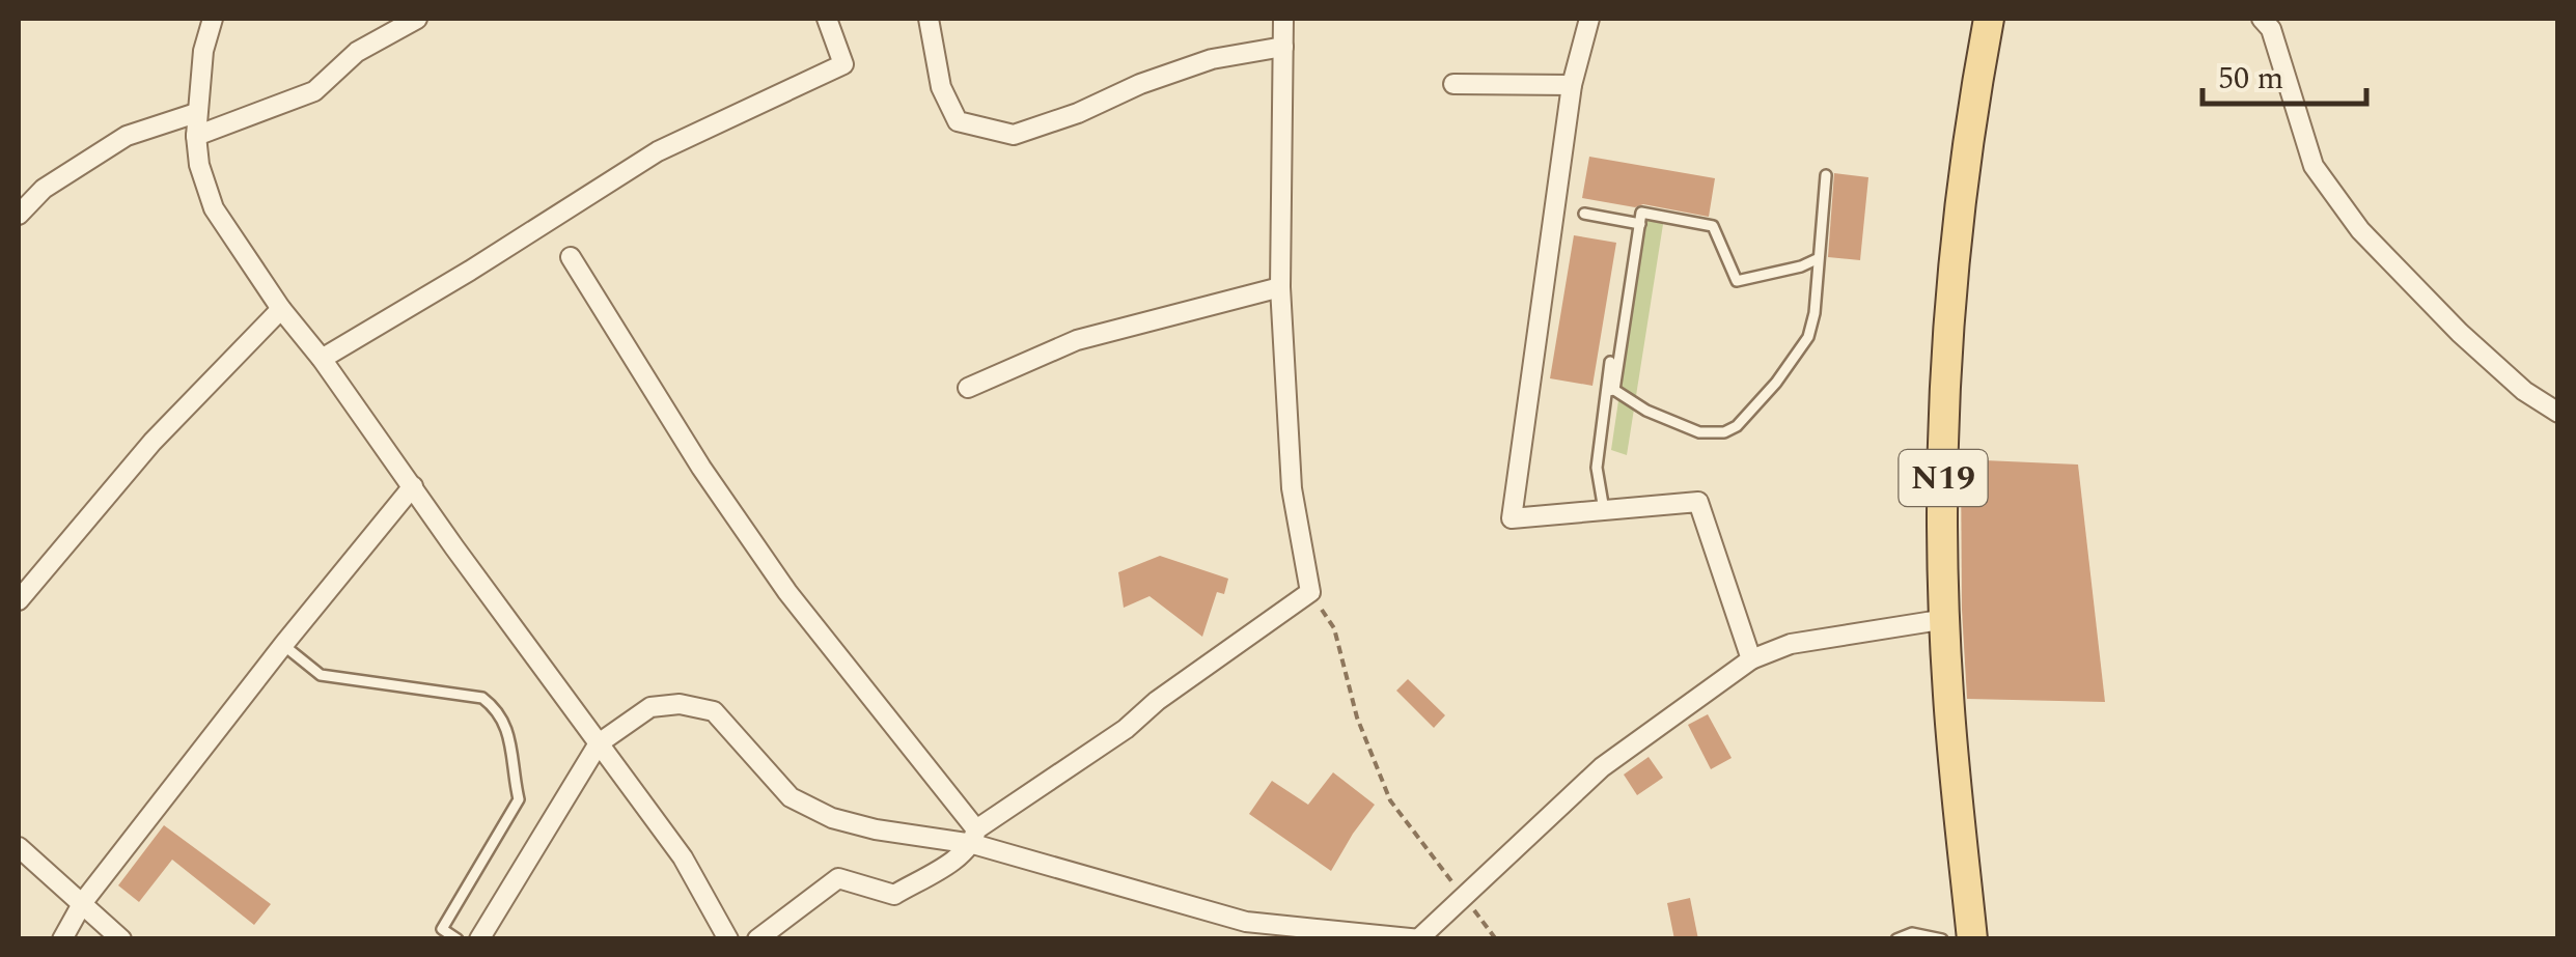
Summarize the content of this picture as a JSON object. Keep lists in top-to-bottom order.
{
  "streets": {
    "main road": ["N19"]
  },
  "scale_bar": "50 m"
}
